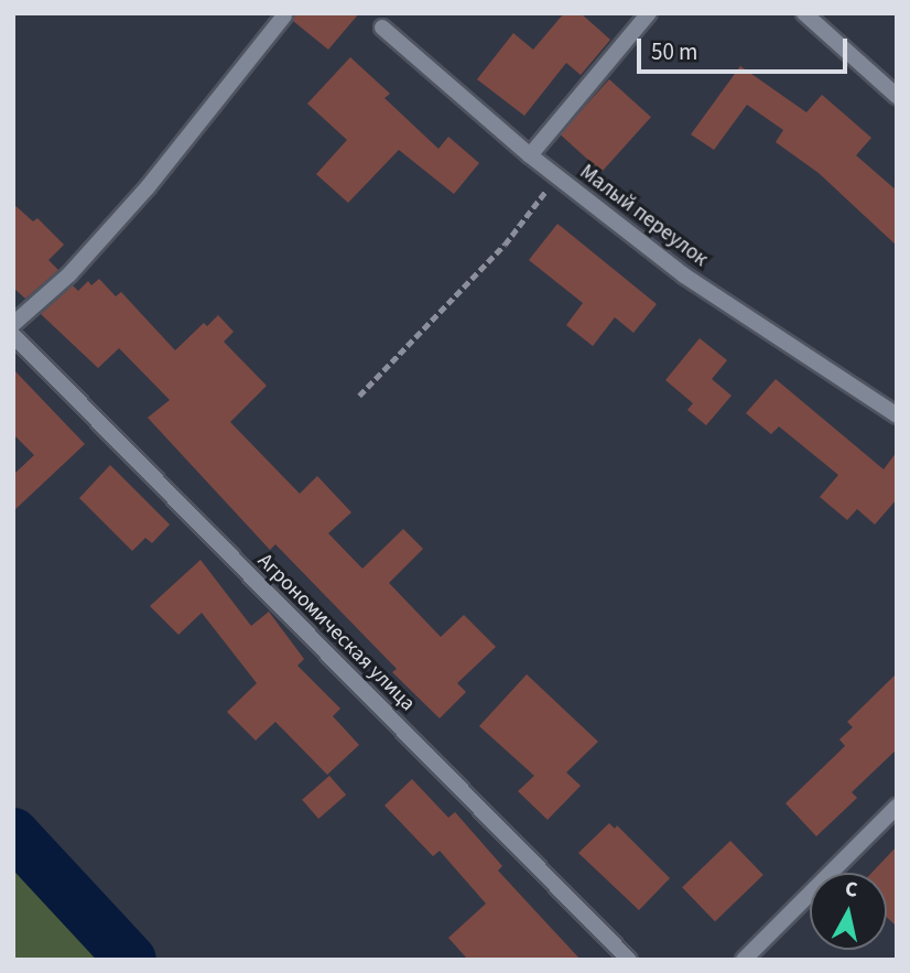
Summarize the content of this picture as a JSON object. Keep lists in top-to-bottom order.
{
  "streets": {
    "street": ["Малый переулок", "Агрономическая улица"]
  },
  "scale_bar": "50 m",
  "north": "top"
}
